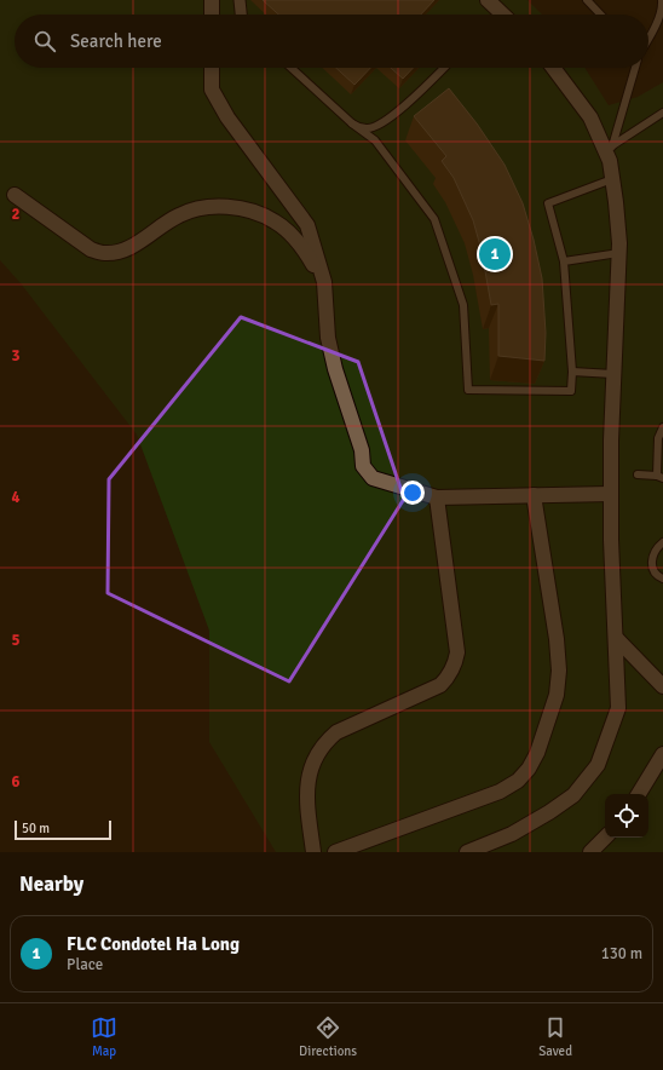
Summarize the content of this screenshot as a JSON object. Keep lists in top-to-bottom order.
{
  "scale_bar": "50 m",
  "page": {
    "search": "Search here",
    "pins": "1",
    "scale": "50 m",
    "heading": "Nearby",
    "list": [
      {
        "mark": "1",
        "name": "FLC Condotel Ha Long",
        "note": "Place",
        "value": "130 m"
      }
    ],
    "nav": ["Map", "Directions", "Saved"]
  },
  "grid": {
    "rows": [
      "2",
      "3",
      "4",
      "5",
      "6"
    ]
  }
}
